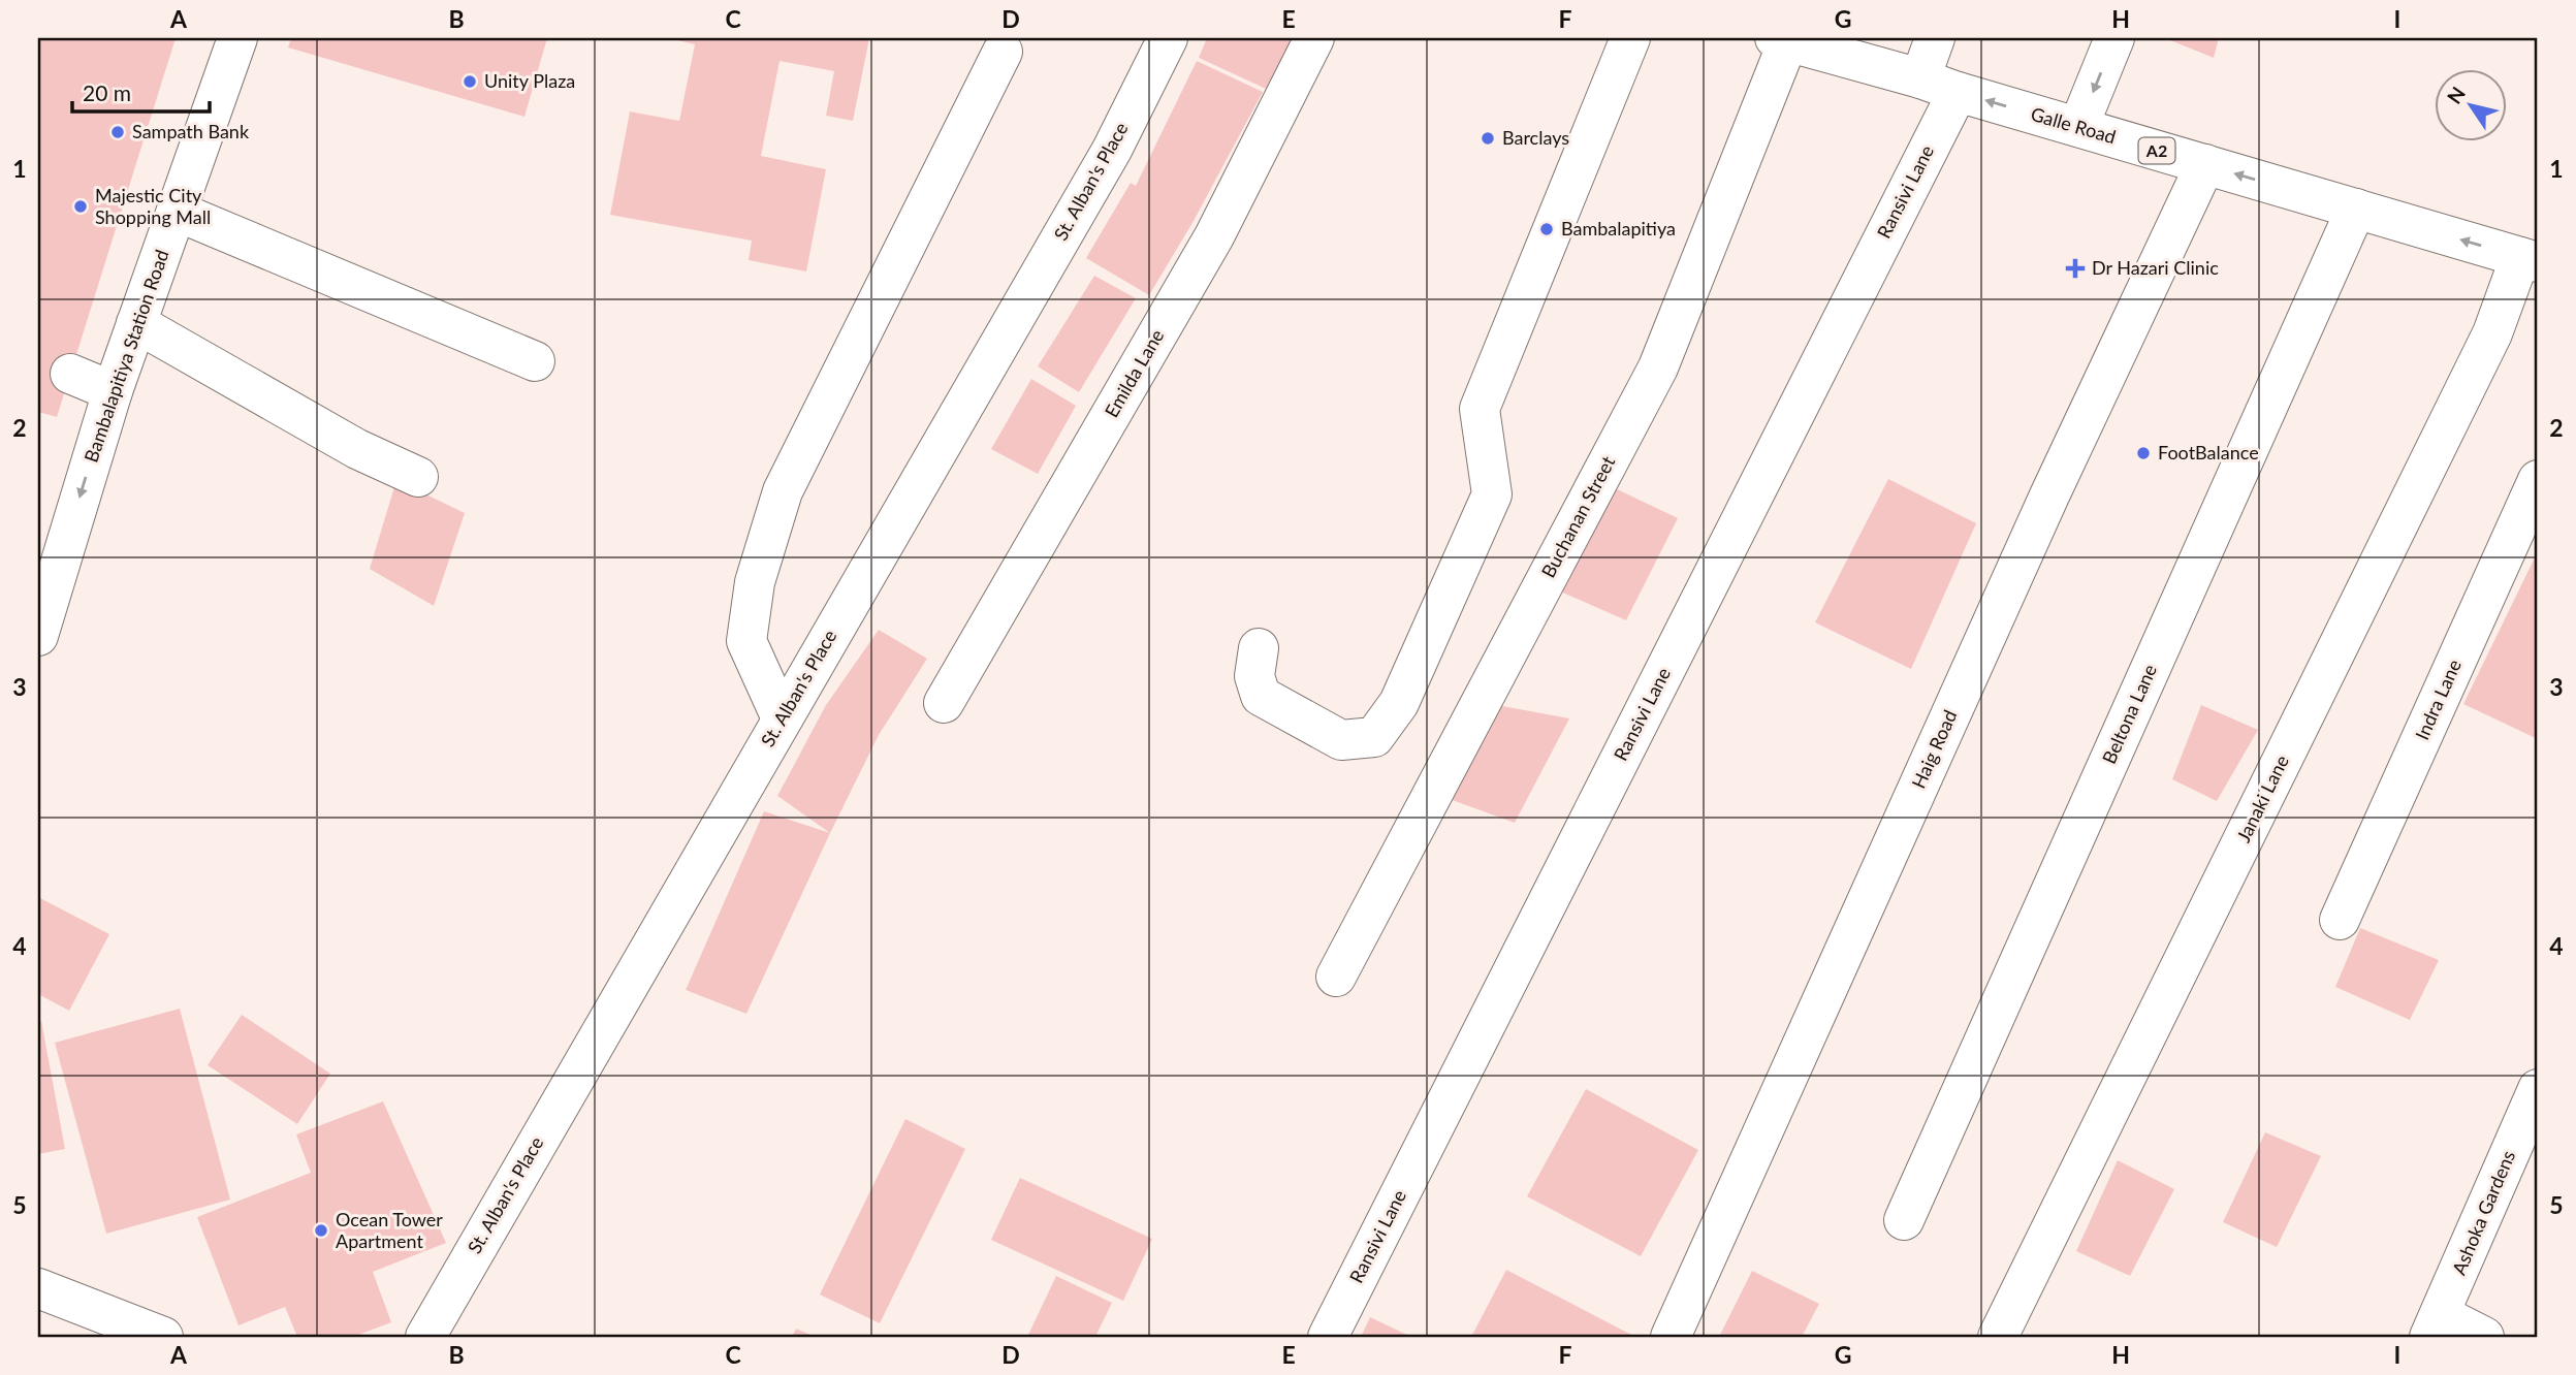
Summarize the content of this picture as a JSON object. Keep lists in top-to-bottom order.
{
  "streets": {
    "main road": [
      "Galle Road",
      "A2",
      "St. Alban's Place",
      "Ransivi Lane",
      "Bambalapitiya Station Road",
      "Emilda Lane",
      "Buchanan Street",
      "Indra Lane",
      "Beltona Lane",
      "Haig Road",
      "Janaki Lane",
      "Ashoka Gardens"
    ]
  },
  "crossings": [
    ["Galle Road", "Ransivi Lane"],
    ["Galle Road", "Buchanan Street"],
    ["Galle Road", "Beltona Lane"],
    ["Galle Road", "Haig Road"],
    ["Galle Road", "Janaki Lane"]
  ],
  "one_way": ["Galle Road", "Bambalapitiya Station Road"],
  "places": {
    "other": [
      "Unity Plaza",
      "Sampath Bank",
      "Barclays",
      "Majestic City Shopping Mall",
      "Bambalapitiya",
      "FootBalance",
      "Ocean Tower Apartment"
    ],
    "health": ["Dr Hazari Clinic"]
  },
  "scale_bar": "20 m",
  "north": "top left",
  "grid": {
    "columns": [
      "A",
      "B",
      "C",
      "D",
      "E",
      "F",
      "G",
      "H",
      "I"
    ],
    "rows": [
      "1",
      "2",
      "3",
      "4",
      "5"
    ]
  }
}
